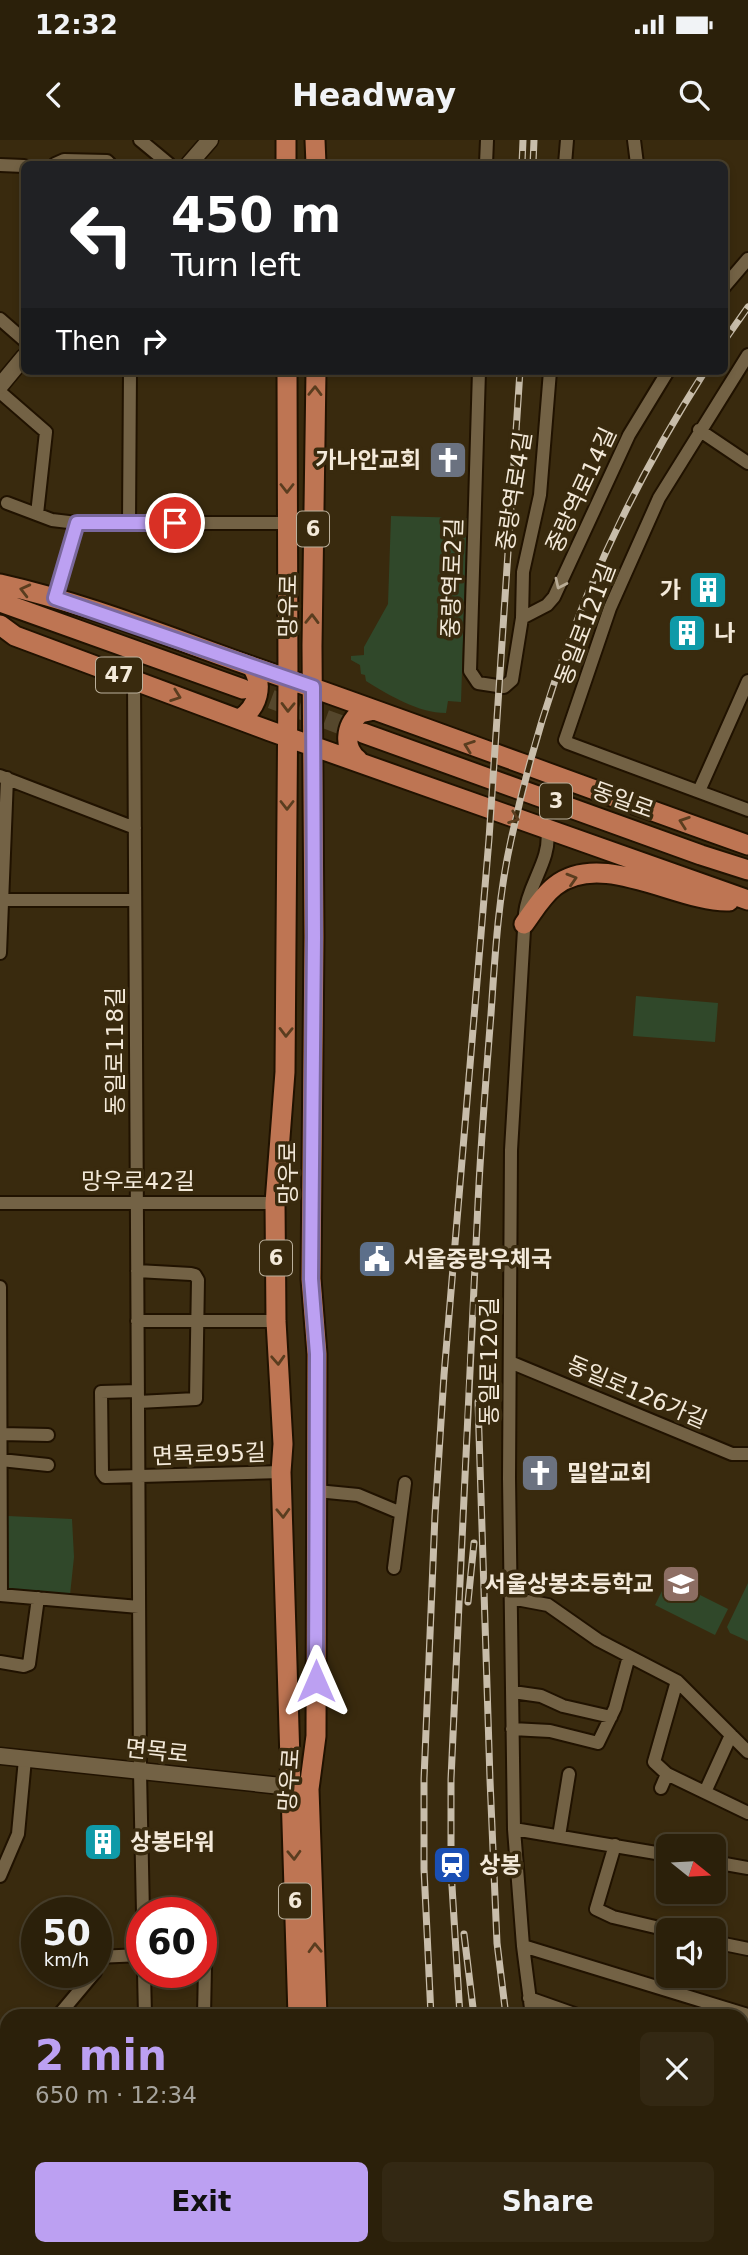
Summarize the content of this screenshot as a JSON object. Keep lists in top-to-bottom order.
{
  "streets": {
    "main road": [
      "6",
      "망우로",
      "47",
      "동일로",
      "3",
      "면목로"
    ],
    "street": [
      "중랑역로14길",
      "중랑역로4길",
      "중랑역로2길",
      "동일로121길",
      "동일로118길",
      "망우로42길",
      "동일로120길",
      "동일로126가길",
      "면목로95길"
    ]
  },
  "crossings": [
    ["중랑역로14길", "중랑역로4길"],
    ["중랑역로14길", "중랑역로2길"],
    ["중랑역로4길", "중랑역로2길"],
    ["망우로", "47"],
    ["망우로", "망우로42길"],
    ["망우로", "면목로95길"],
    ["망우로", "면목로"],
    ["47", "동일로118길"],
    ["동일로118길", "망우로42길"],
    ["동일로118길", "면목로95길"],
    ["망우로42길", "면목로95길"],
    ["동일로120길", "동일로126가길"],
    ["면목로95길", "면목로"]
  ],
  "one_way": ["중랑역로14길"],
  "places": {
    "church": ["가나안교회", "밀알교회"],
    "building": ["가", "나", "상봉타워"],
    "public building": ["서울중랑우체국"],
    "school or university": ["서울상봉초등학교"],
    "station": ["상봉"]
  },
  "north": "right",
  "page": {
    "status": "12:32",
    "header": "Headway",
    "turn": ["450 m", "Turn left"],
    "then": "Then",
    "speed": "50 km/h",
    "limit": "60",
    "heading": ["2 min", "650 m · 12:34"],
    "buttons": ["Exit", "Share"]
  }
}
